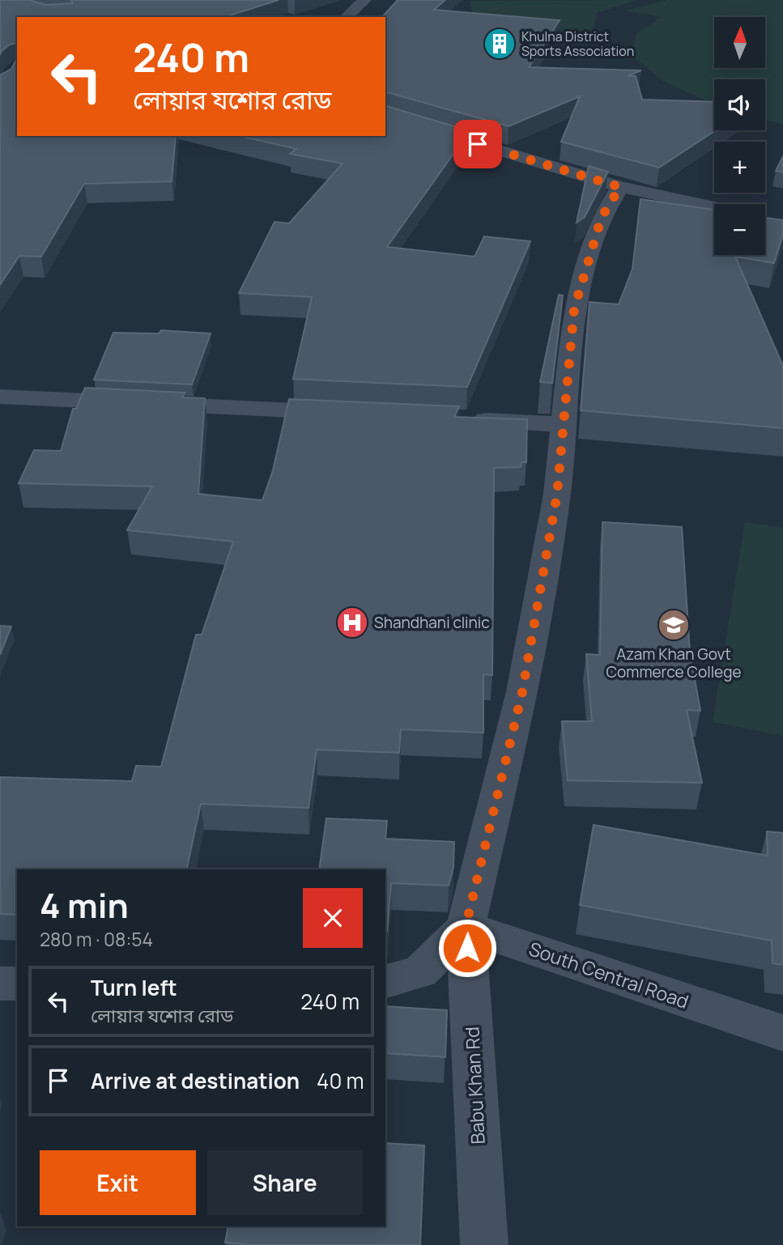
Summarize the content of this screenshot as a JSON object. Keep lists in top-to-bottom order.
{
  "streets": {
    "street": ["South Central Road", "Babu Khan Rd"]
  },
  "crossings": [
    ["South Central Road", "Babu Khan Rd"]
  ],
  "places": {
    "building": ["Khulna District Sports Association"],
    "hospital": ["Shandhani clinic"],
    "school or university": ["Azam Khan Govt Commerce College"]
  },
  "north": "top",
  "page": {
    "map_buttons": ["+", "−"],
    "turn": ["240 m", "লোয়ার যশোর রোড"],
    "heading": ["4 min", "280 m · 08:54"],
    "list": [
      {
        "name": "Turn left",
        "note": "লোয়ার যশোর রোড",
        "value": "240 m"
      },
      {
        "name": "Arrive at destination",
        "value": "40 m"
      }
    ],
    "buttons": ["Exit", "Share"]
  }
}
